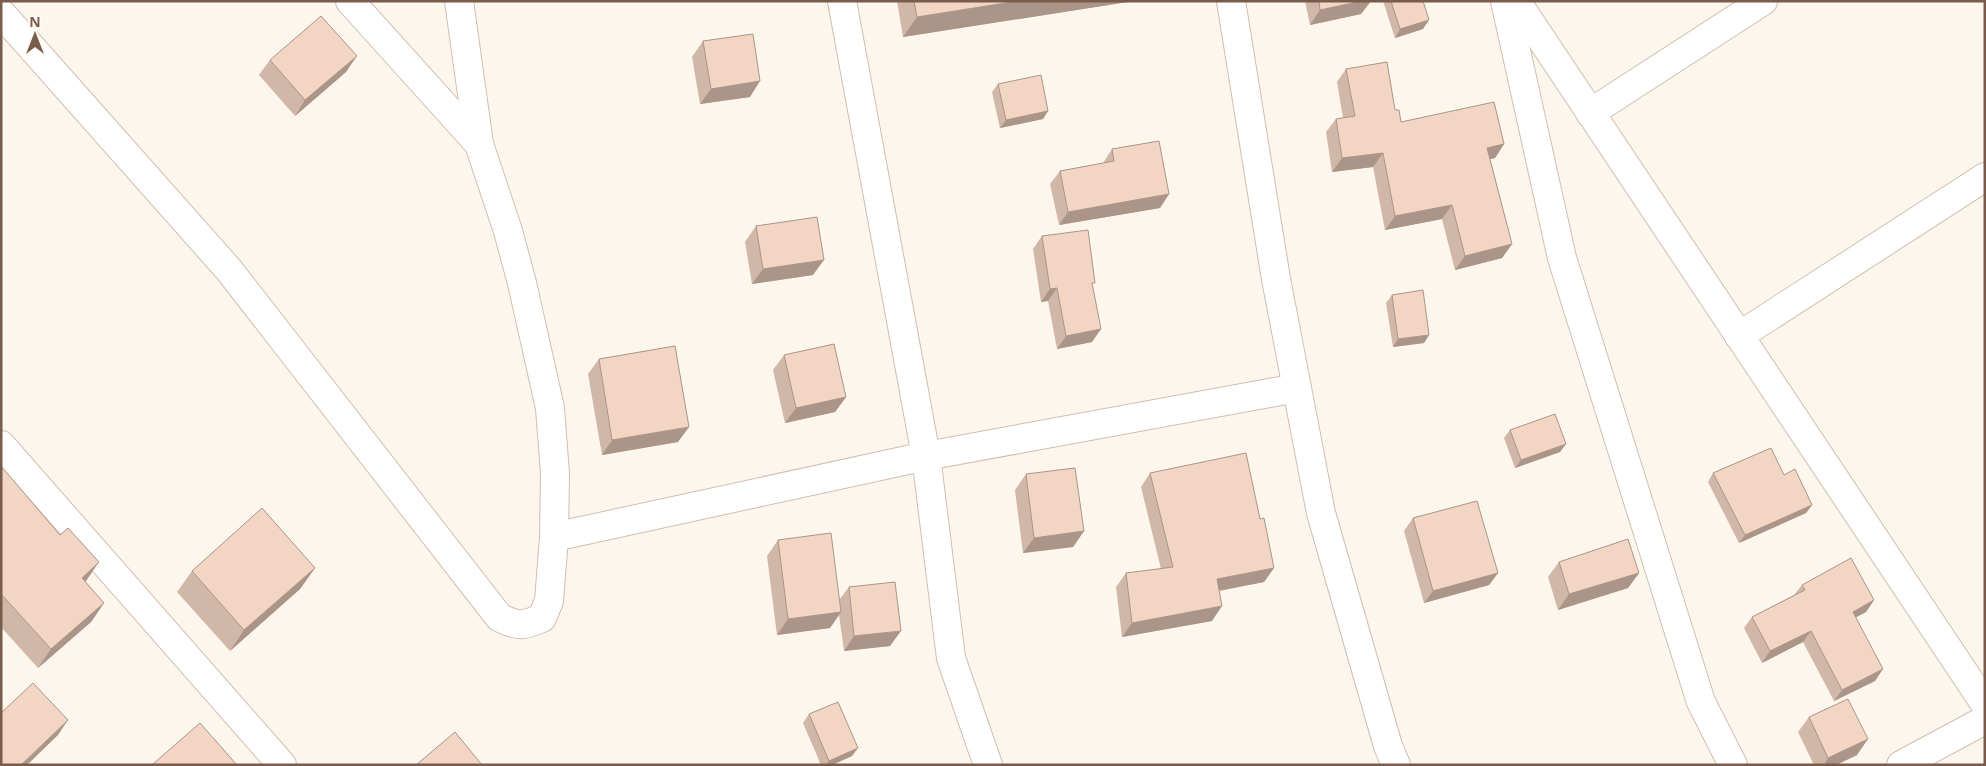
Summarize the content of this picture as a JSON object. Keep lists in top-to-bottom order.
{
  "north": "top"
}
